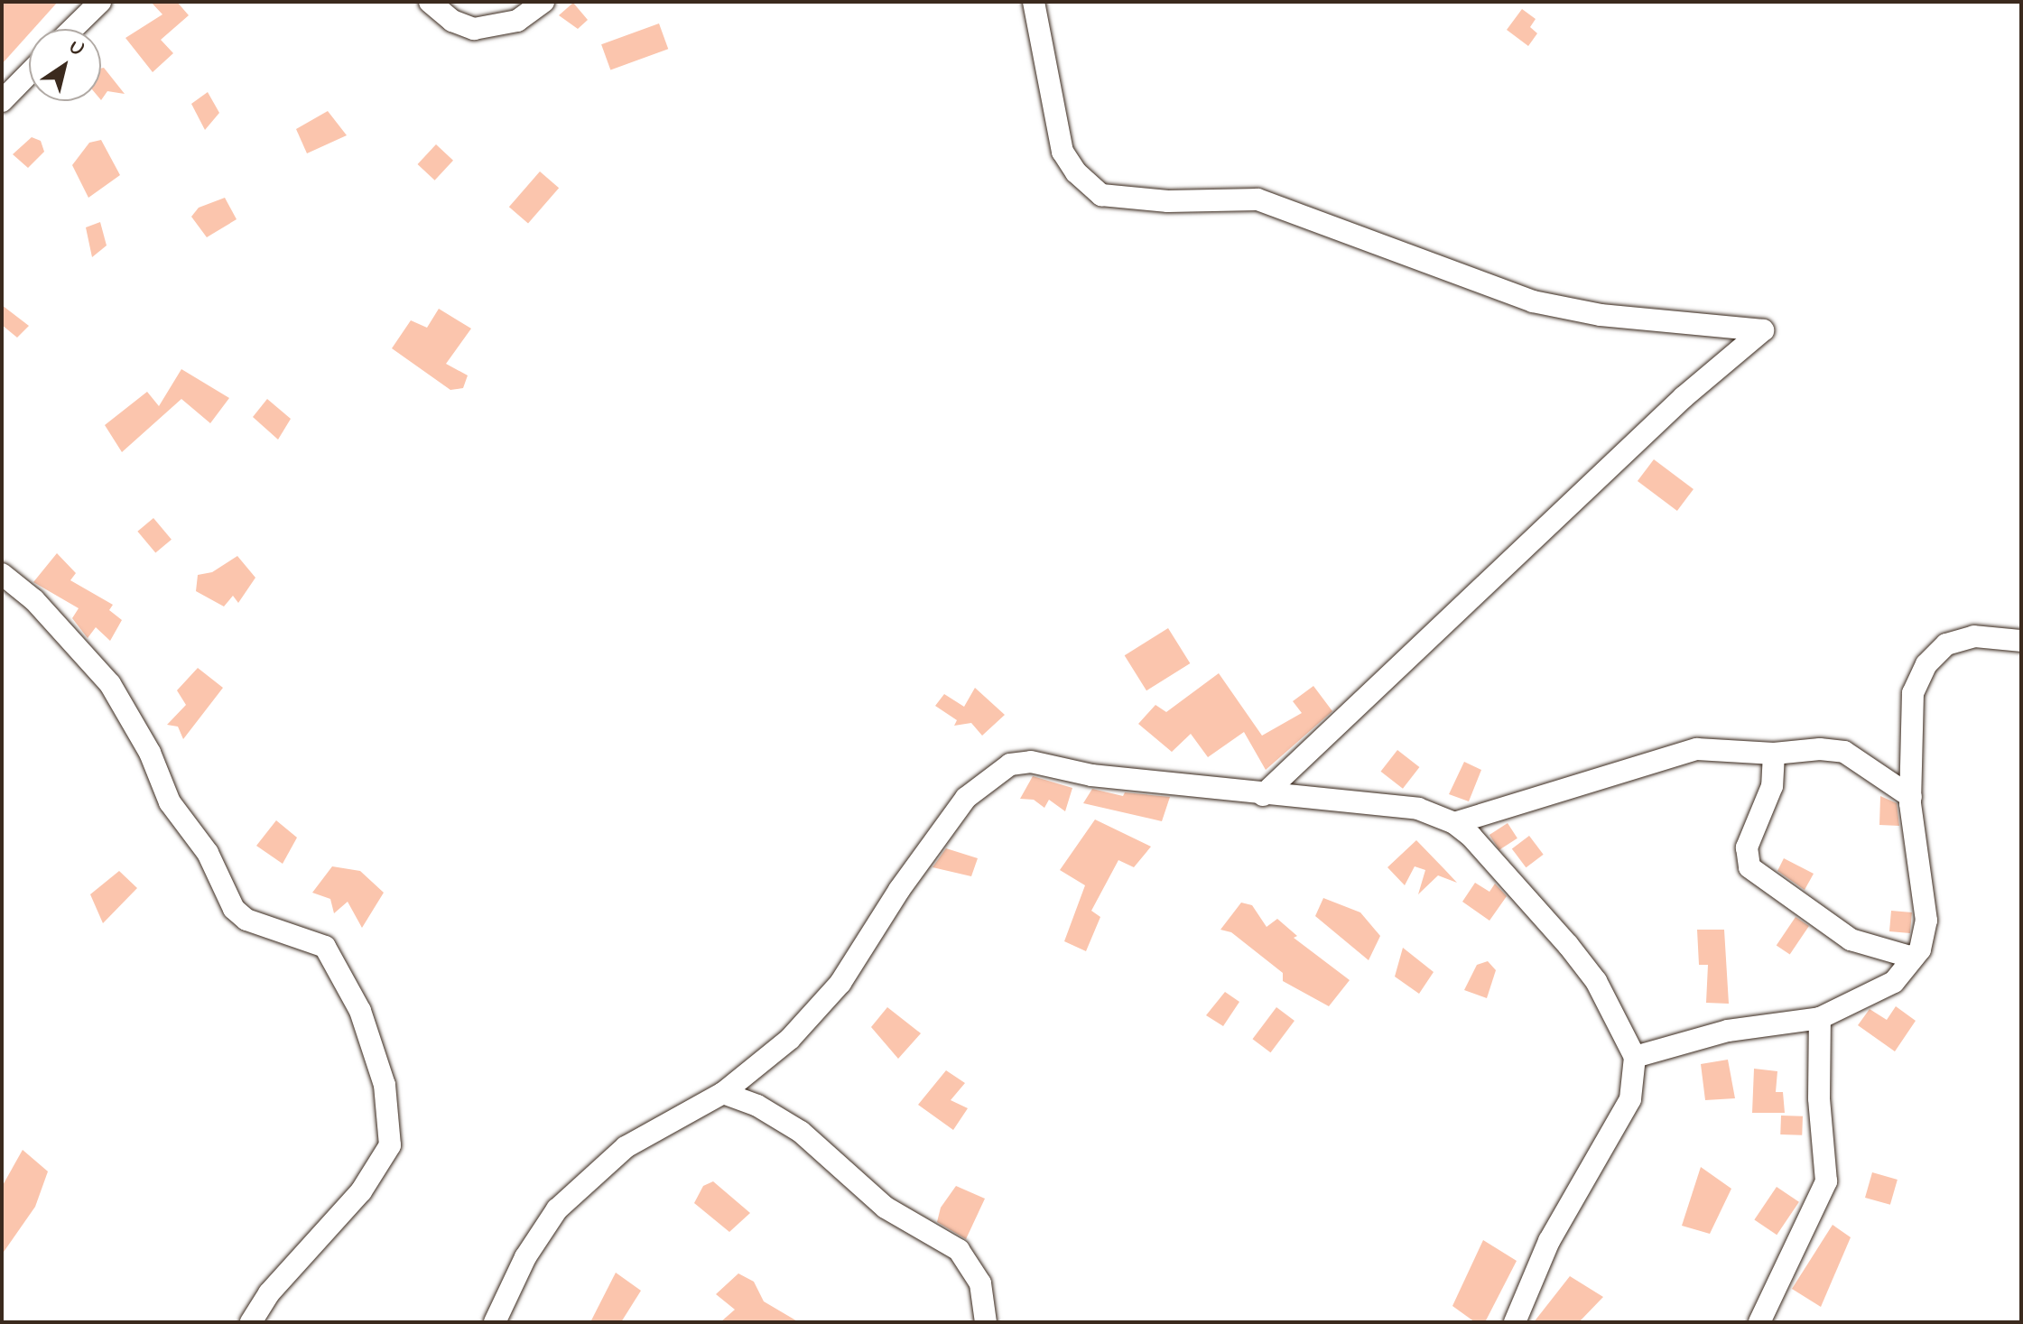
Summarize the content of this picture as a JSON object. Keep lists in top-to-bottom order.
{
  "north": "top right"
}
